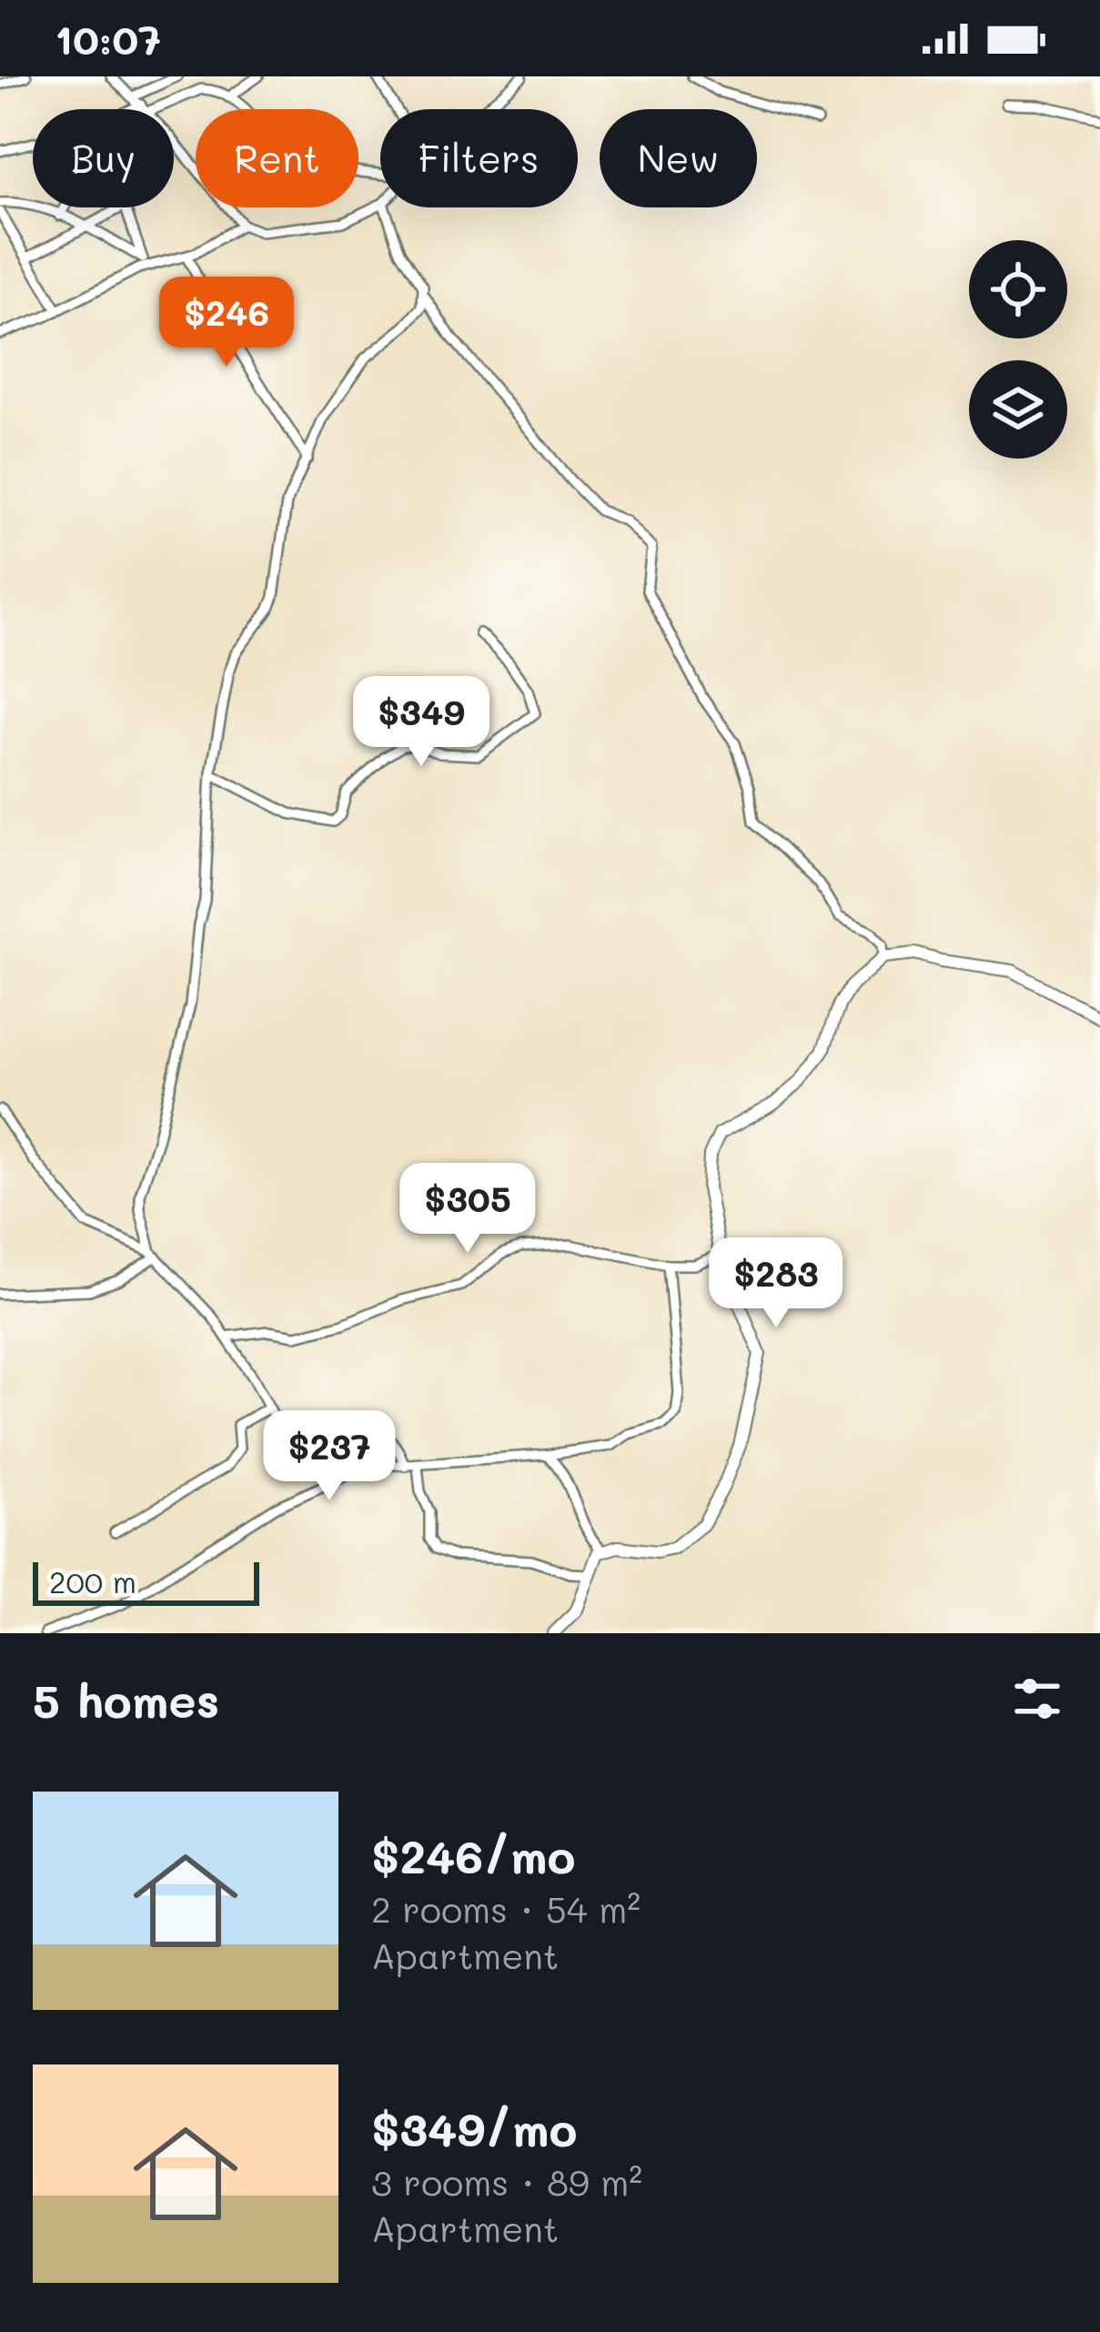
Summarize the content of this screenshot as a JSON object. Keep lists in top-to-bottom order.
{
  "scale_bar": "200 m",
  "page": {
    "status": "10:07",
    "chip": [
      "Buy",
      "Rent",
      "Filters",
      "New"
    ],
    "price": [
      "$246",
      "$349",
      "$305",
      "$283",
      "$237"
    ],
    "scale": "200 m",
    "heading": "5 homes",
    "list": [
      {
        "name": "$246/mo",
        "note": "2 rooms · 54 m² · Apartment"
      },
      {
        "name": "$349/mo",
        "note": "3 rooms · 89 m² · Apartment"
      }
    ]
  }
}
